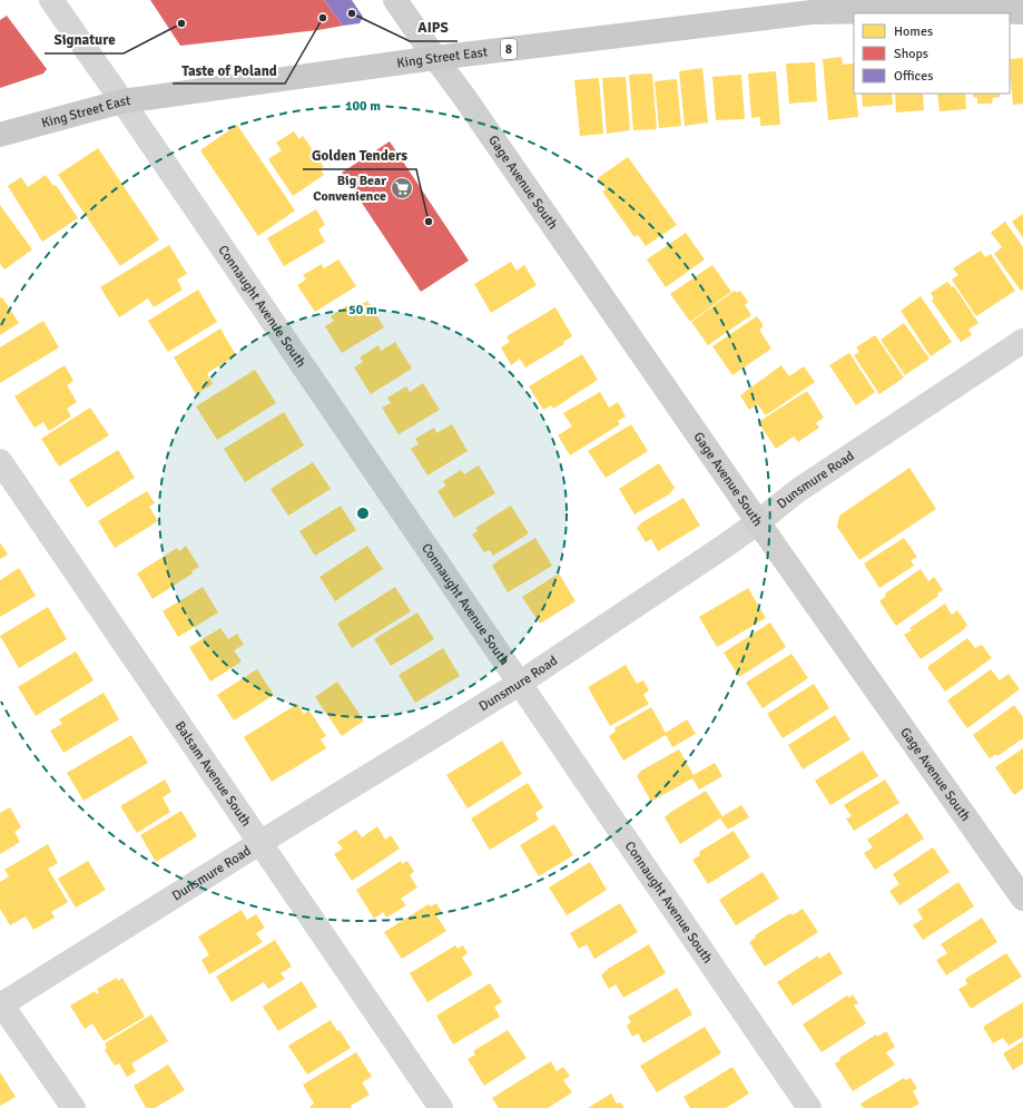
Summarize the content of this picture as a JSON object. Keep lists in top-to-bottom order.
{
  "streets": {
    "main road": ["8", "King Street East", "Gage Avenue South"],
    "street": ["Connaught Avenue South", "Dunsmure Road", "Balsam Avenue South"]
  },
  "crossings": [
    ["King Street East", "Gage Avenue South"],
    ["King Street East", "Connaught Avenue South"],
    ["Gage Avenue South", "Dunsmure Road"],
    ["Connaught Avenue South", "Dunsmure Road"],
    ["Dunsmure Road", "Balsam Avenue South"]
  ],
  "places": {
    "other": [
      "AIPS",
      "Taste of Poland",
      "Signature",
      "Golden Tenders"
    ],
    "supermarket": ["Big Bear Convenience"]
  },
  "legend": ["Homes", "Shops", "Offices"],
  "rings": ["100 m", "50 m"]
}
